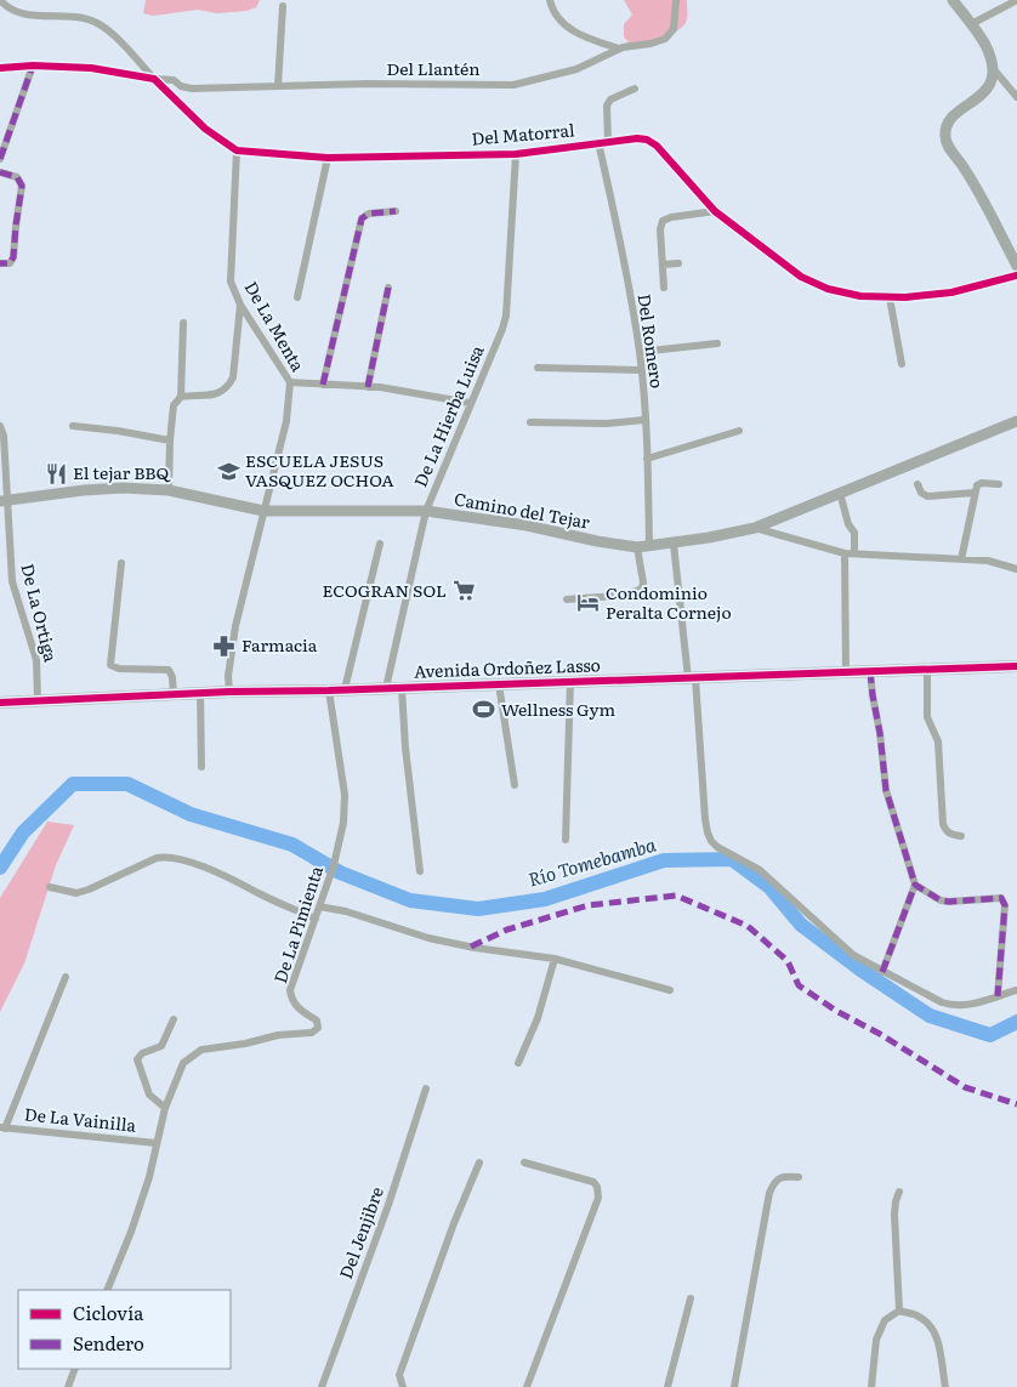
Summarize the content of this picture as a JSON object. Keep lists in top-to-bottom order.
{
  "streets": {
    "main road": ["Avenida Ordoñez Lasso"],
    "street": [
      "Del Llantén",
      "Del Matorral",
      "De La Menta",
      "Del Romero",
      "De La Hierba Luisa",
      "Camino del Tejar",
      "De La Ortiga",
      "De La Pimienta",
      "De La Vainilla",
      "Del Jenjibre"
    ]
  },
  "crossings": [
    ["Del Matorral", "De La Menta"],
    ["Del Matorral", "Del Romero"],
    ["Del Matorral", "De La Hierba Luisa"],
    ["De La Menta", "Camino del Tejar"],
    ["De La Menta", "Avenida Ordoñez Lasso"],
    ["Del Romero", "Camino del Tejar"],
    ["De La Hierba Luisa", "Camino del Tejar"],
    ["De La Hierba Luisa", "Avenida Ordoñez Lasso"],
    ["Camino del Tejar", "De La Ortiga"],
    ["De La Ortiga", "Avenida Ordoñez Lasso"],
    ["Avenida Ordoñez Lasso", "De La Pimienta"],
    ["De La Pimienta", "De La Vainilla"]
  ],
  "water": ["Río Tomebamba"],
  "places": {
    "school or university": ["ESCUELA JESUS VASQUEZ OCHOA"],
    "restaurant": ["El tejar BBQ"],
    "supermarket": ["ECOGRAN SOL"],
    "hotel": ["Condominio Peralta Cornejo"],
    "pharmacy": ["Farmacia"],
    "sports": ["Wellness Gym"]
  },
  "legend": ["Ciclovía", "Sendero"]
}
